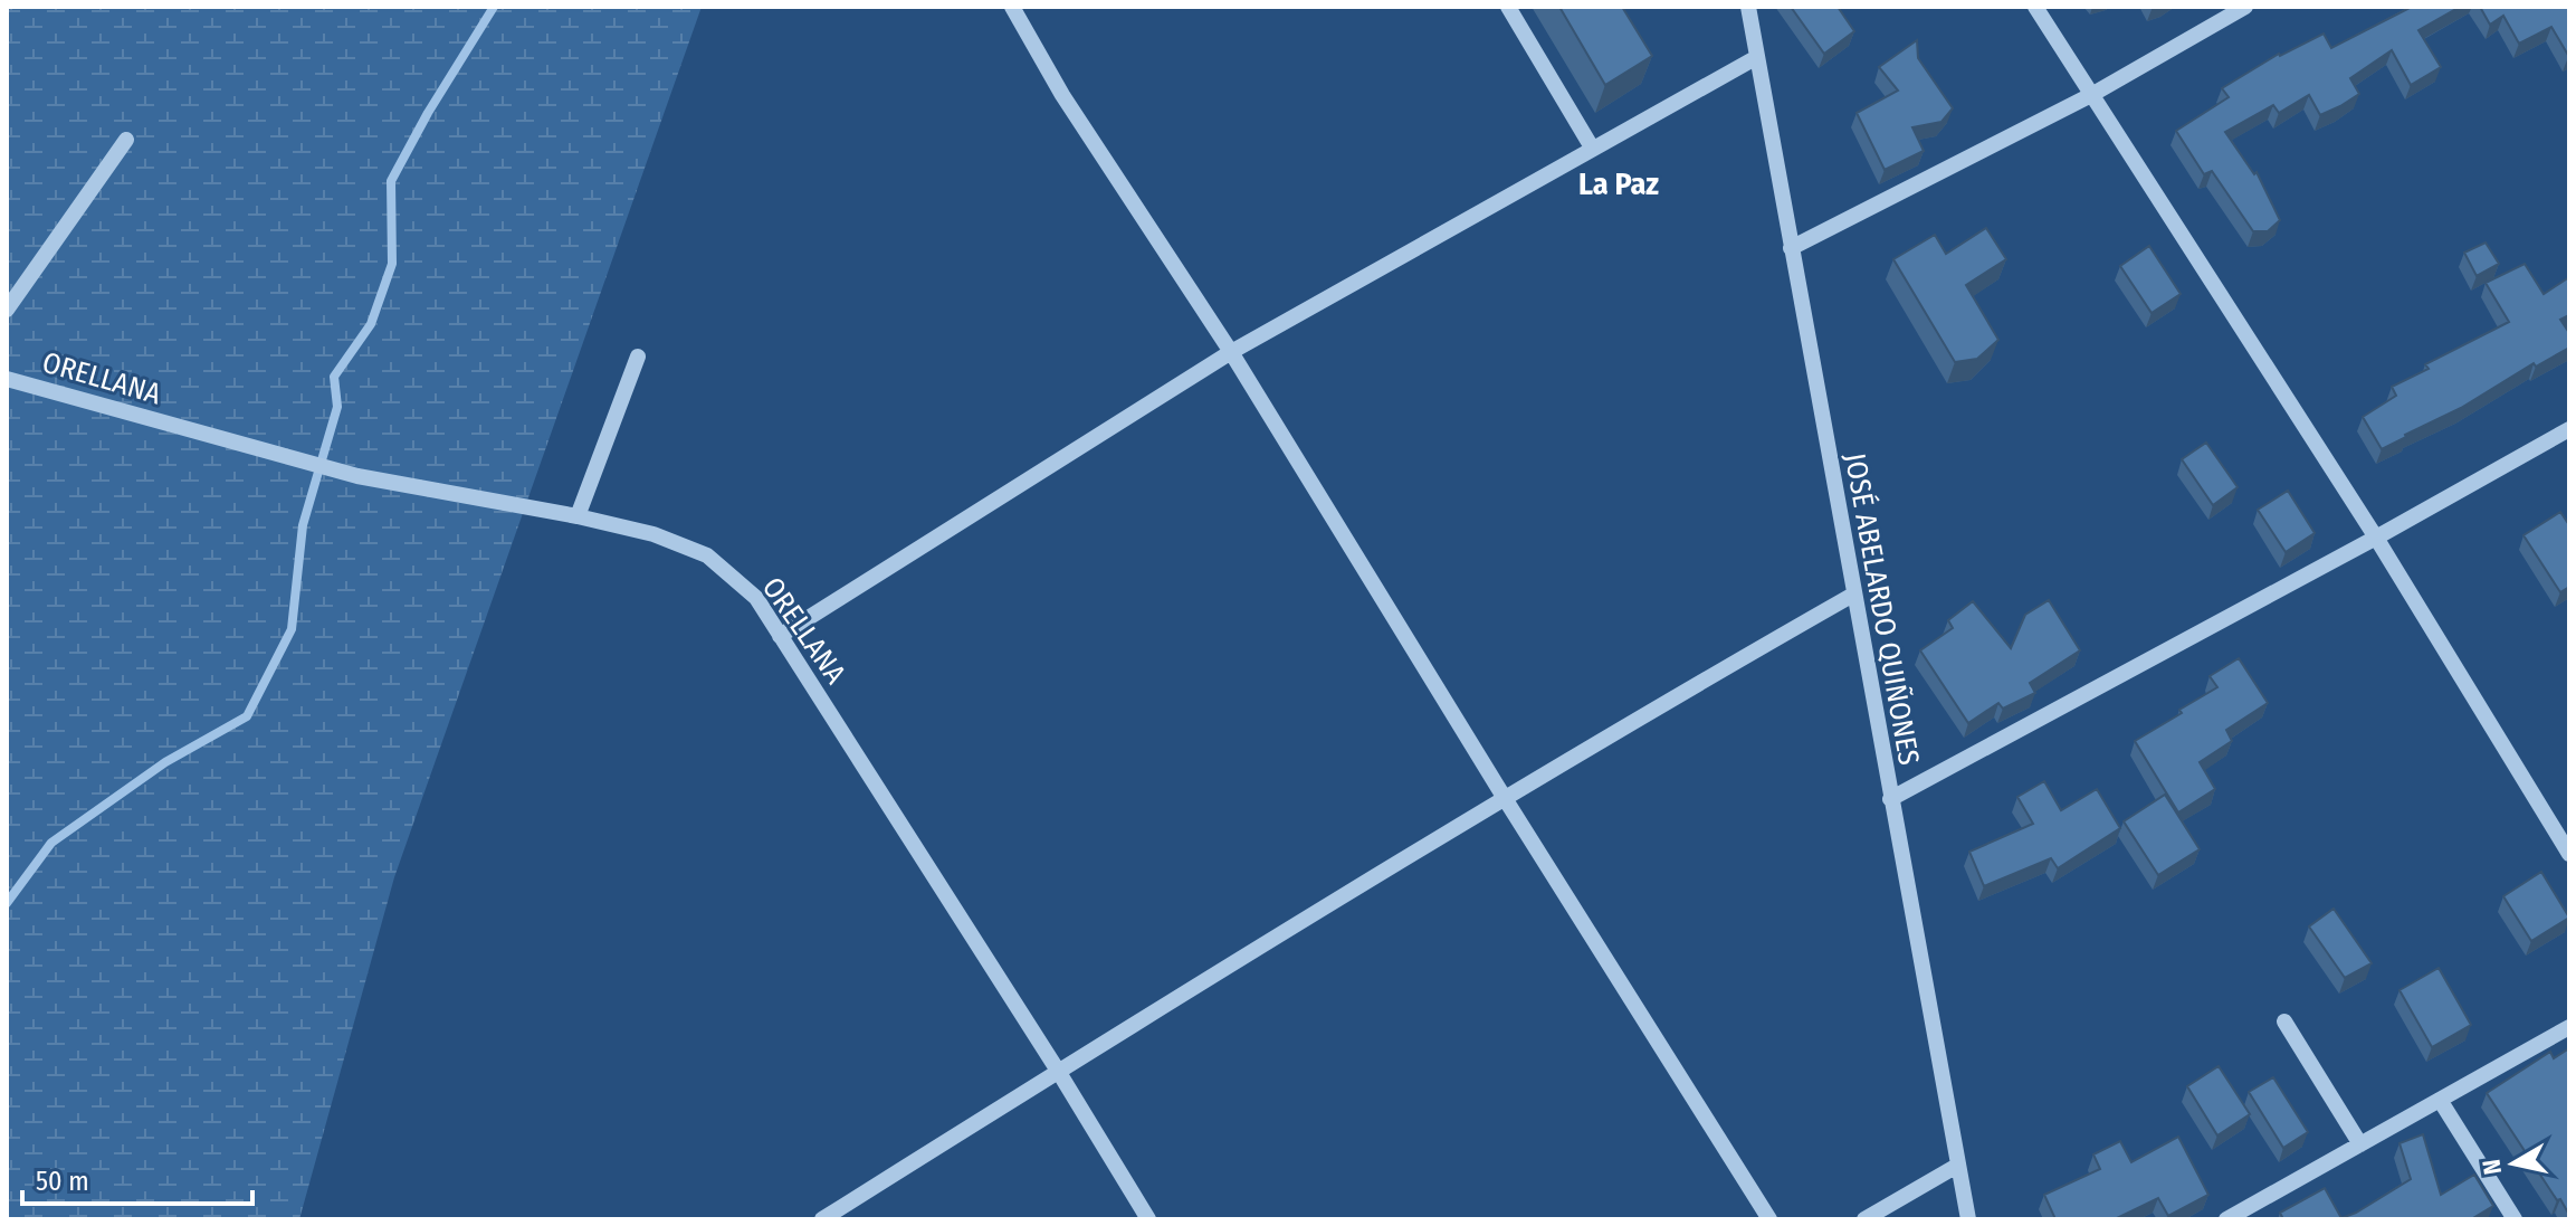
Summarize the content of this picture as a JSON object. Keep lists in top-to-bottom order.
{
  "streets": {
    "street": ["ORELLANA", "JOSÉ ABELARDO QUIÑONES"]
  },
  "districts": ["La Paz"],
  "scale_bar": "50 m",
  "north": "left"
}
